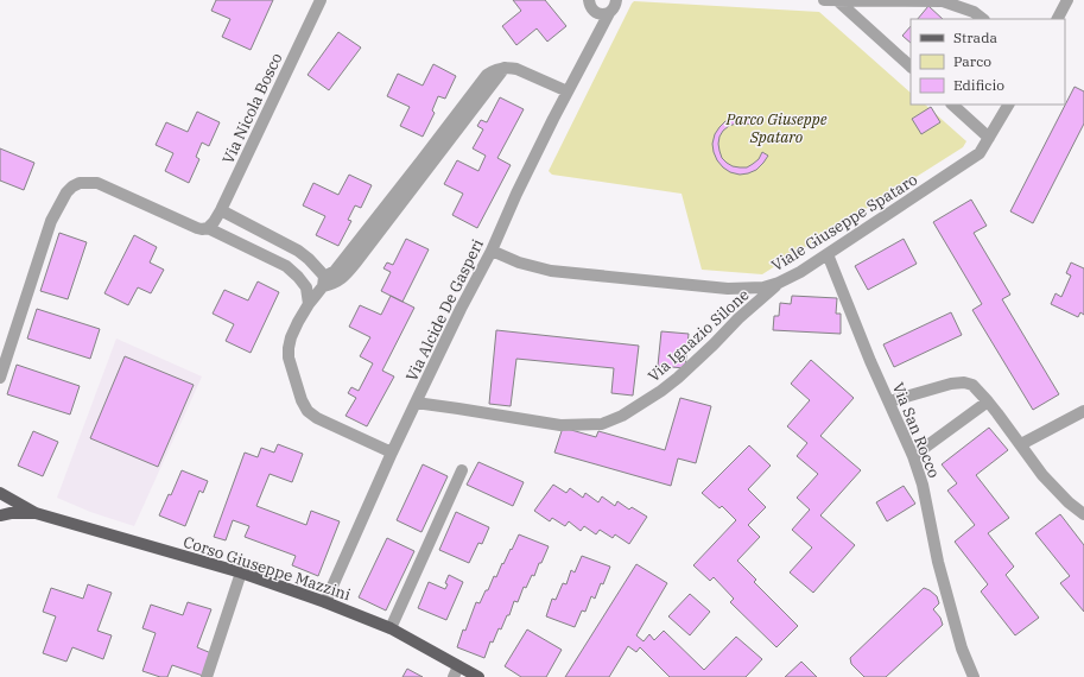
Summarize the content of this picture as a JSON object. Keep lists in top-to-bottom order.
{
  "streets": {
    "main road": ["Corso Giuseppe Mazzini"],
    "street": [
      "Via Nicola Bosco",
      "Viale Giuseppe Spataro",
      "Via Alcide De Gasperi",
      "Via Ignazio Silone",
      "Via San Rocco"
    ]
  },
  "crossings": [
    ["Viale Giuseppe Spataro", "Via Alcide De Gasperi"],
    ["Viale Giuseppe Spataro", "Via Ignazio Silone"],
    ["Viale Giuseppe Spataro", "Via San Rocco"],
    ["Via Alcide De Gasperi", "Via Ignazio Silone"],
    ["Via Alcide De Gasperi", "Corso Giuseppe Mazzini"]
  ],
  "parks": ["Parco Giuseppe Spataro"],
  "legend": ["Strada", "Parco", "Edificio"]
}
